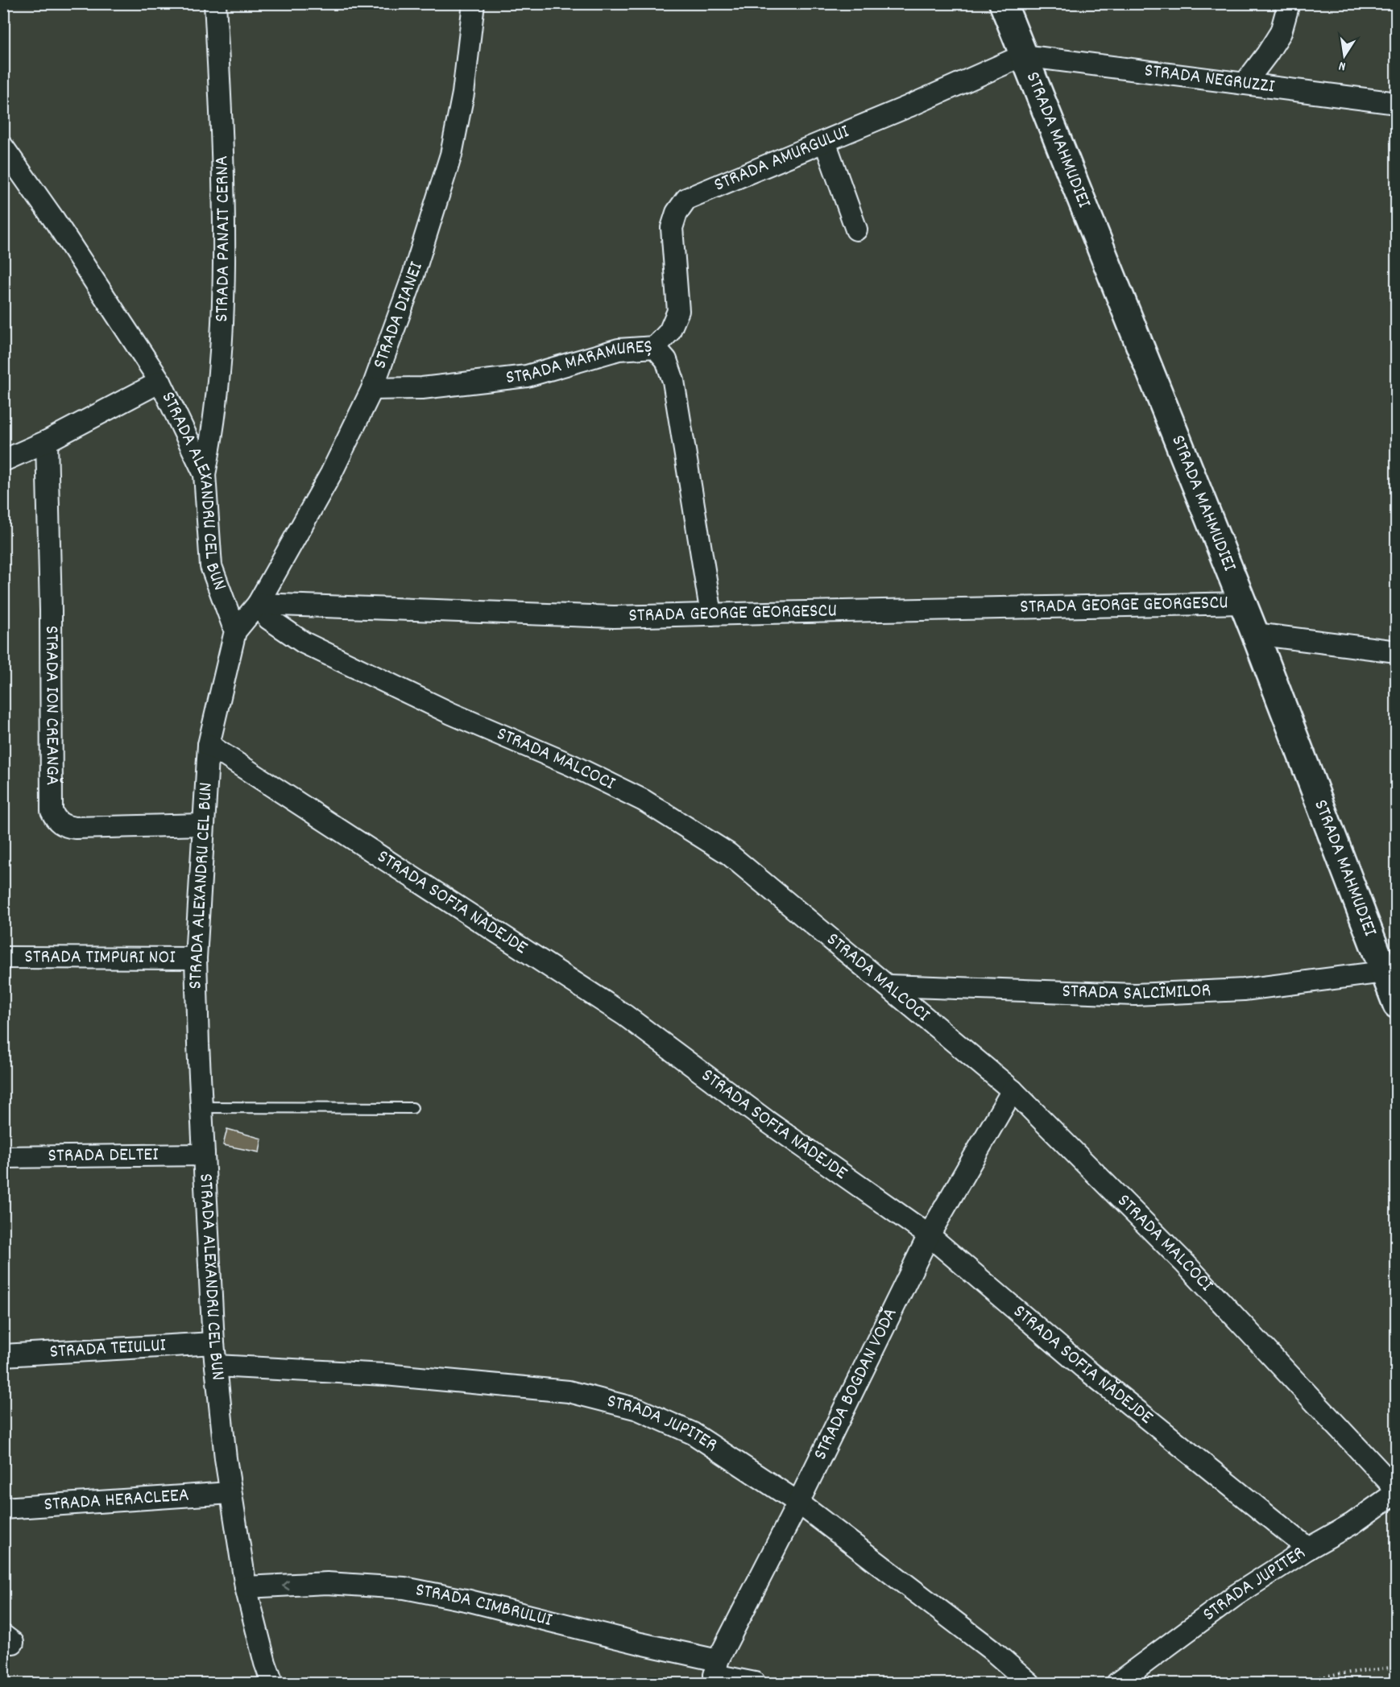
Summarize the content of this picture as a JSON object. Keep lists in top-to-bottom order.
{
  "streets": {
    "main road": ["STRADA MAHMUDIEI"],
    "street": [
      "STRADA NEGRUZZI",
      "STRADA AMURGULUI",
      "STRADA PANAIT CERNA",
      "STRADA DIANEI",
      "STRADA MARAMUREȘ",
      "STRADA ALEXANDRU CEL BUN",
      "STRADA GEORGE GEORGESCU",
      "STRADA ION CREANGĂ",
      "STRADA MALCOCI",
      "STRADA SOFIA NĂDEJDE",
      "STRADA TIMPURI NOI",
      "STRADA SALCÎMILOR",
      "STRADA DELTEI",
      "STRADA TEIULUI",
      "STRADA BOGDAN VODĂ",
      "STRADA JUPITER",
      "STRADA HERACLEEA",
      "STRADA CIMBRULUI"
    ]
  },
  "crossings": [
    ["STRADA NEGRUZZI", "STRADA MAHMUDIEI"],
    ["STRADA NEGRUZZI", "STRADA AMURGULUI"],
    ["STRADA MAHMUDIEI", "STRADA AMURGULUI"],
    ["STRADA MAHMUDIEI", "STRADA GEORGE GEORGESCU"],
    ["STRADA MAHMUDIEI", "STRADA SALCÎMILOR"],
    ["STRADA AMURGULUI", "STRADA MARAMUREȘ"],
    ["STRADA PANAIT CERNA", "STRADA ALEXANDRU CEL BUN"],
    ["STRADA DIANEI", "STRADA MARAMUREȘ"],
    ["STRADA DIANEI", "STRADA GEORGE GEORGESCU"],
    ["STRADA DIANEI", "STRADA MALCOCI"],
    ["STRADA MARAMUREȘ", "STRADA GEORGE GEORGESCU"],
    ["STRADA ALEXANDRU CEL BUN", "STRADA ION CREANGĂ"],
    ["STRADA ALEXANDRU CEL BUN", "STRADA SOFIA NĂDEJDE"],
    ["STRADA ALEXANDRU CEL BUN", "STRADA TIMPURI NOI"],
    ["STRADA ALEXANDRU CEL BUN", "STRADA DELTEI"],
    ["STRADA ALEXANDRU CEL BUN", "STRADA TEIULUI"],
    ["STRADA ALEXANDRU CEL BUN", "STRADA JUPITER"],
    ["STRADA ALEXANDRU CEL BUN", "STRADA HERACLEEA"],
    ["STRADA ALEXANDRU CEL BUN", "STRADA CIMBRULUI"],
    ["STRADA GEORGE GEORGESCU", "STRADA MALCOCI"],
    ["STRADA MALCOCI", "STRADA SALCÎMILOR"],
    ["STRADA MALCOCI", "STRADA BOGDAN VODĂ"],
    ["STRADA MALCOCI", "STRADA JUPITER"],
    ["STRADA SOFIA NĂDEJDE", "STRADA BOGDAN VODĂ"],
    ["STRADA SOFIA NĂDEJDE", "STRADA JUPITER"],
    ["STRADA BOGDAN VODĂ", "STRADA JUPITER"],
    ["STRADA BOGDAN VODĂ", "STRADA CIMBRULUI"]
  ],
  "one_way": ["STRADA CIMBRULUI"],
  "north": "bottom"
}
